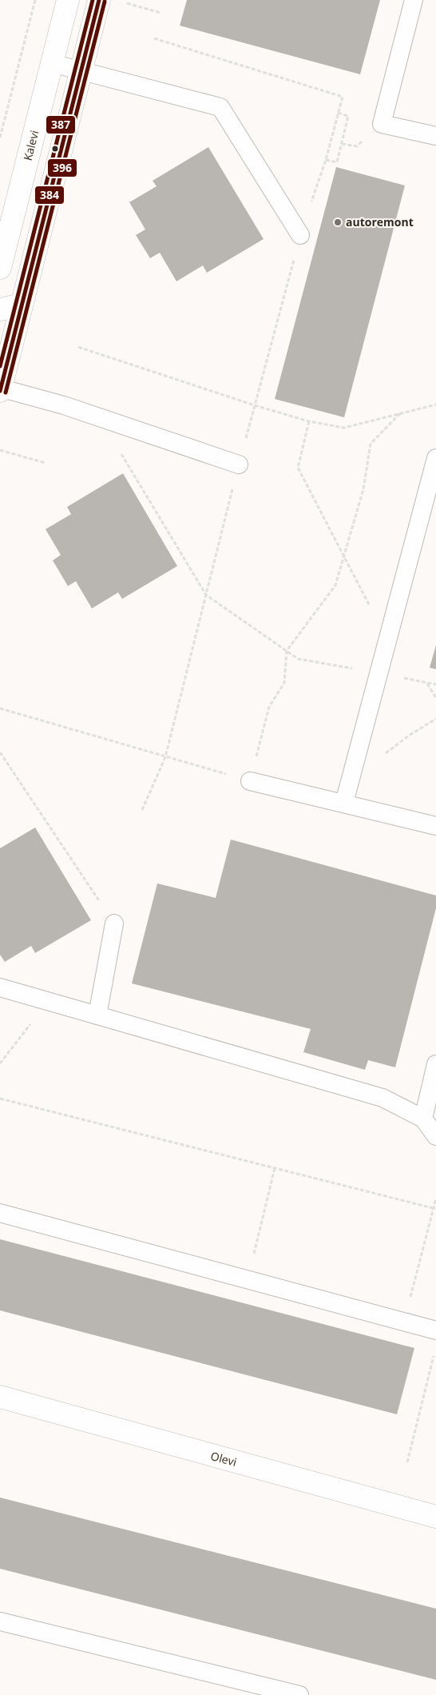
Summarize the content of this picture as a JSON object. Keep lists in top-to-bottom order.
{
  "streets": {
    "main road": ["Kalevi", "Olevi"]
  },
  "places": ["autoremont"],
  "lines": ["transit line 384", "transit line 387", "transit line 396"]
}
